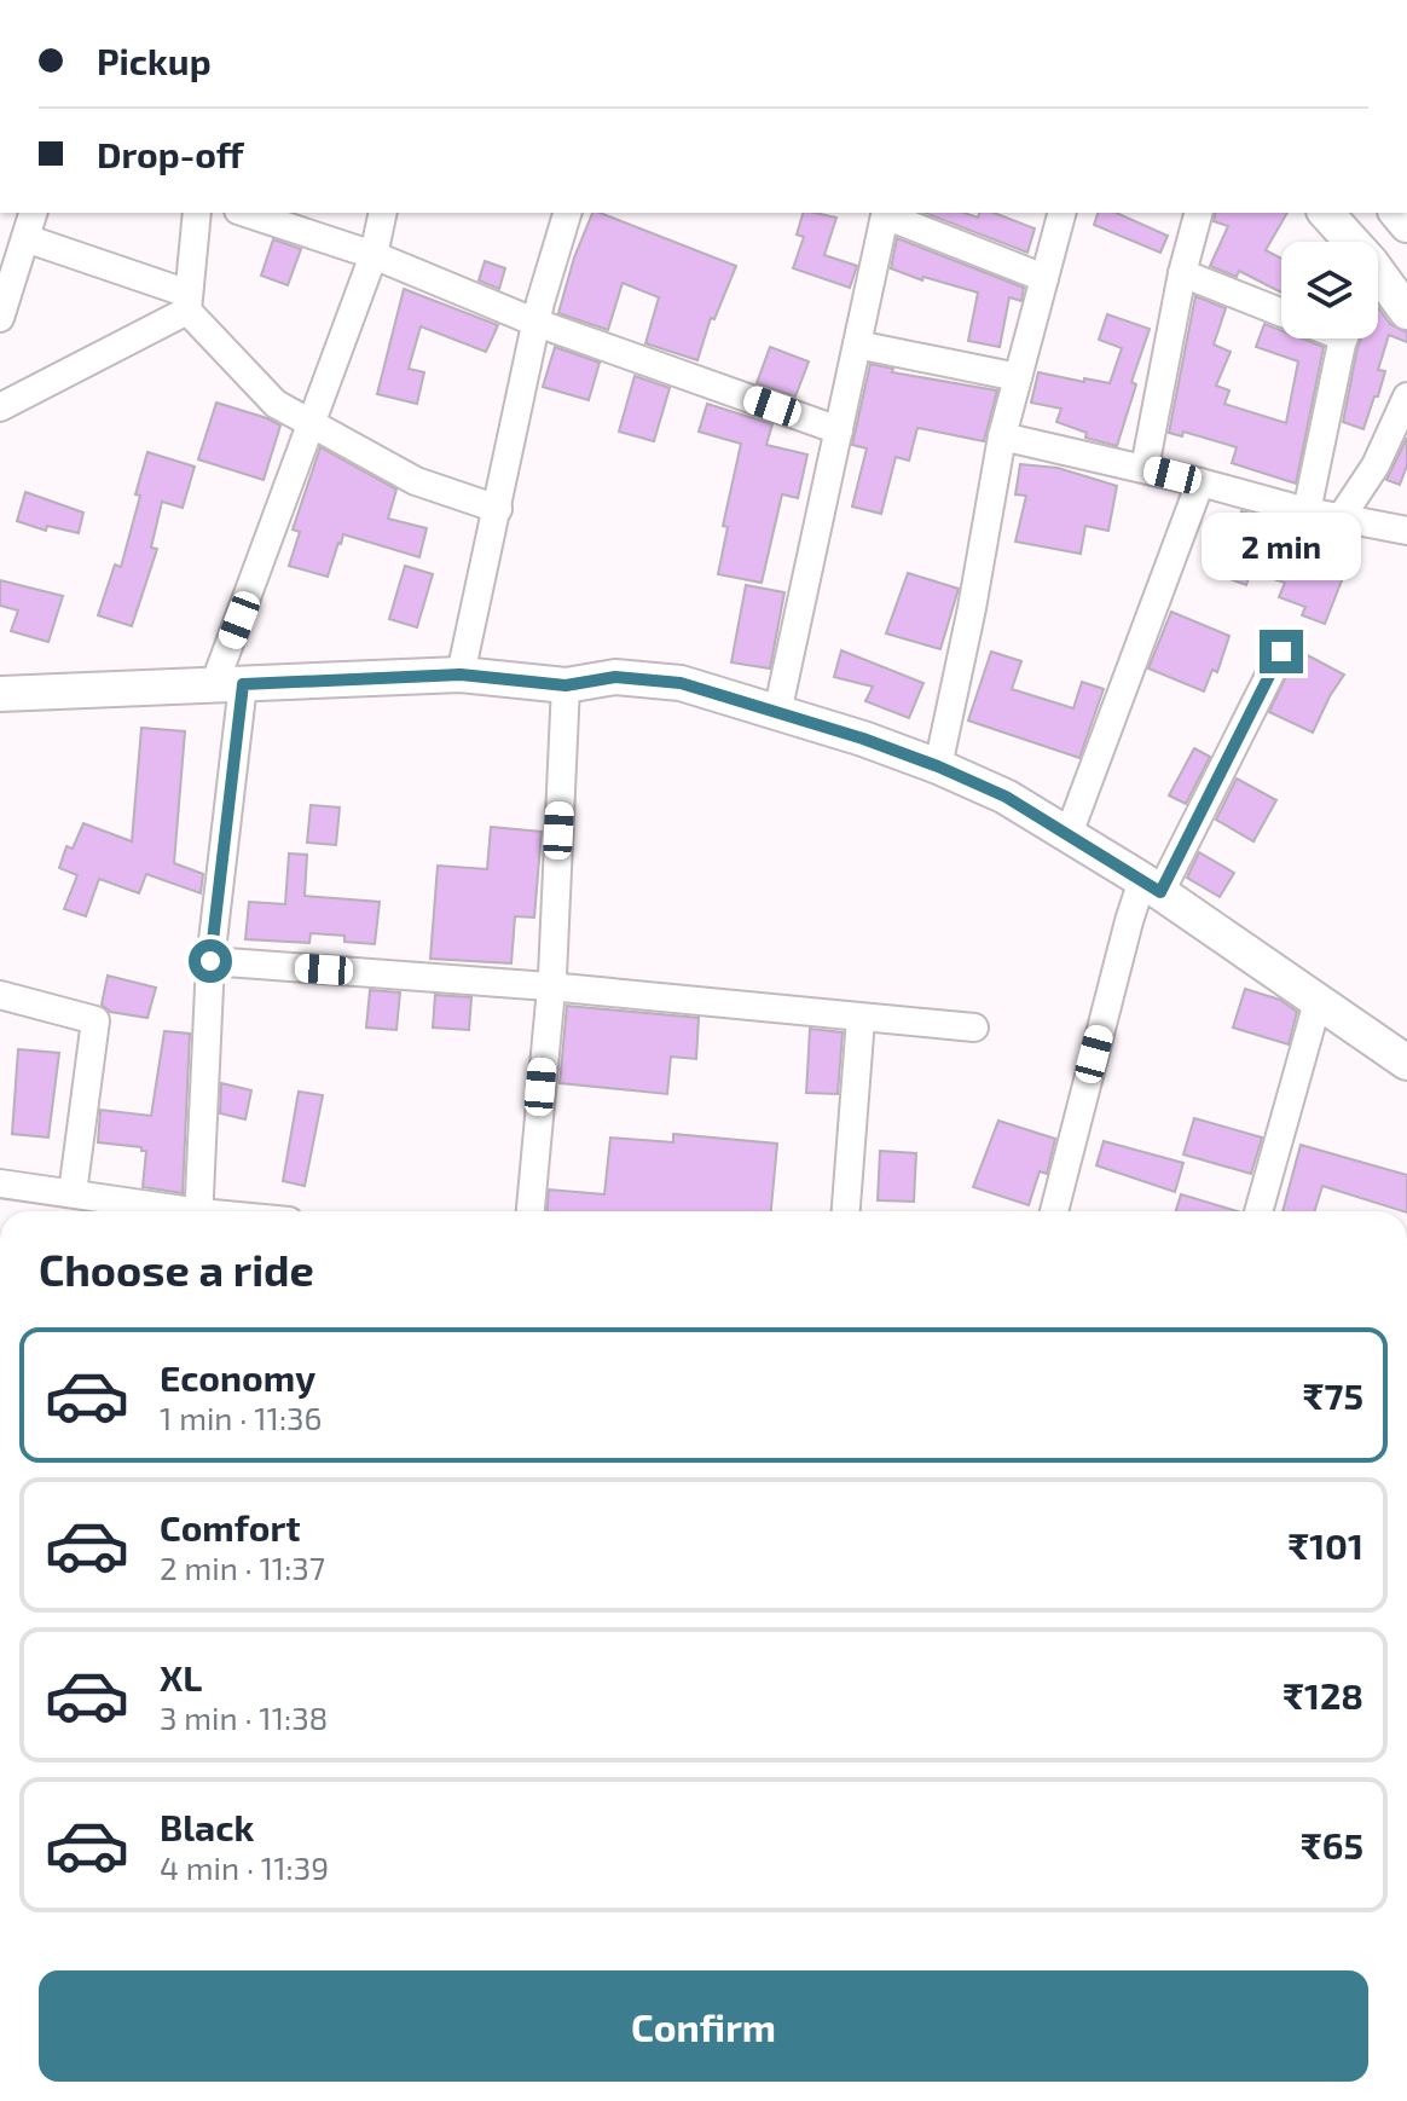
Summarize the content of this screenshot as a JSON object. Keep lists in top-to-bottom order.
{
  "page": {
    "banner": ["Pickup", "Drop-off"],
    "bubble": "2 min",
    "heading": "Choose a ride",
    "list": [
      {
        "name": "Economy",
        "note": "1 min · 11:36",
        "value": "₹75"
      },
      {
        "name": "Comfort",
        "note": "2 min · 11:37",
        "value": "₹101"
      },
      {
        "name": "XL",
        "note": "3 min · 11:38",
        "value": "₹128"
      },
      {
        "name": "Black",
        "note": "4 min · 11:39",
        "value": "₹65"
      }
    ],
    "buttons": "Confirm"
  }
}
